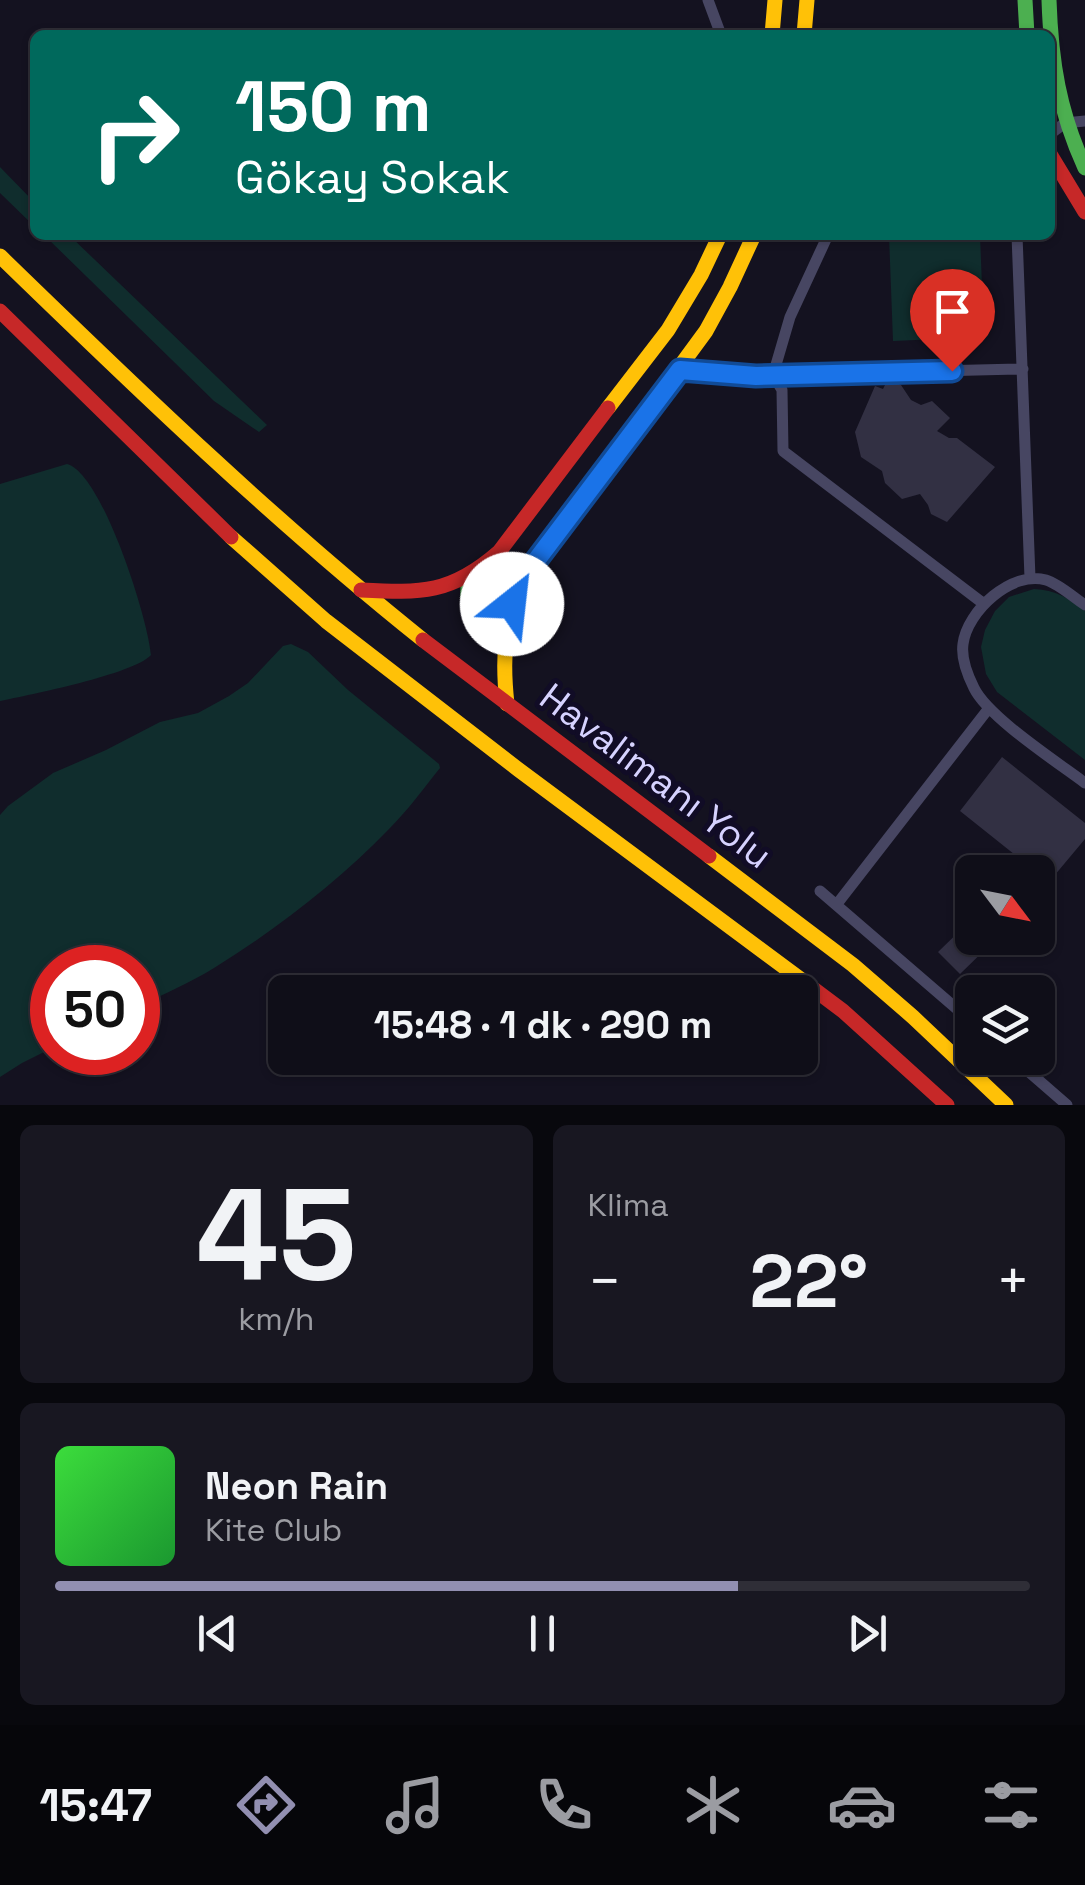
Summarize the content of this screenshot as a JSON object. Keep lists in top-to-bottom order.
{
  "streets": {
    "main road": ["Havalimanı Yolu"]
  },
  "north": "bottom right",
  "page": {
    "turn": ["150 m", "Gökay Sokak"],
    "limit": "50",
    "trip": "15:48 · 1 dk · 290 m",
    "tile": [
      ["45", "km/h"],
      "Klima"
    ],
    "heat": ["−", "22°", "+"],
    "song": ["Neon Rain", "Kite Club"],
    "tabs": "15:47"
  }
}
